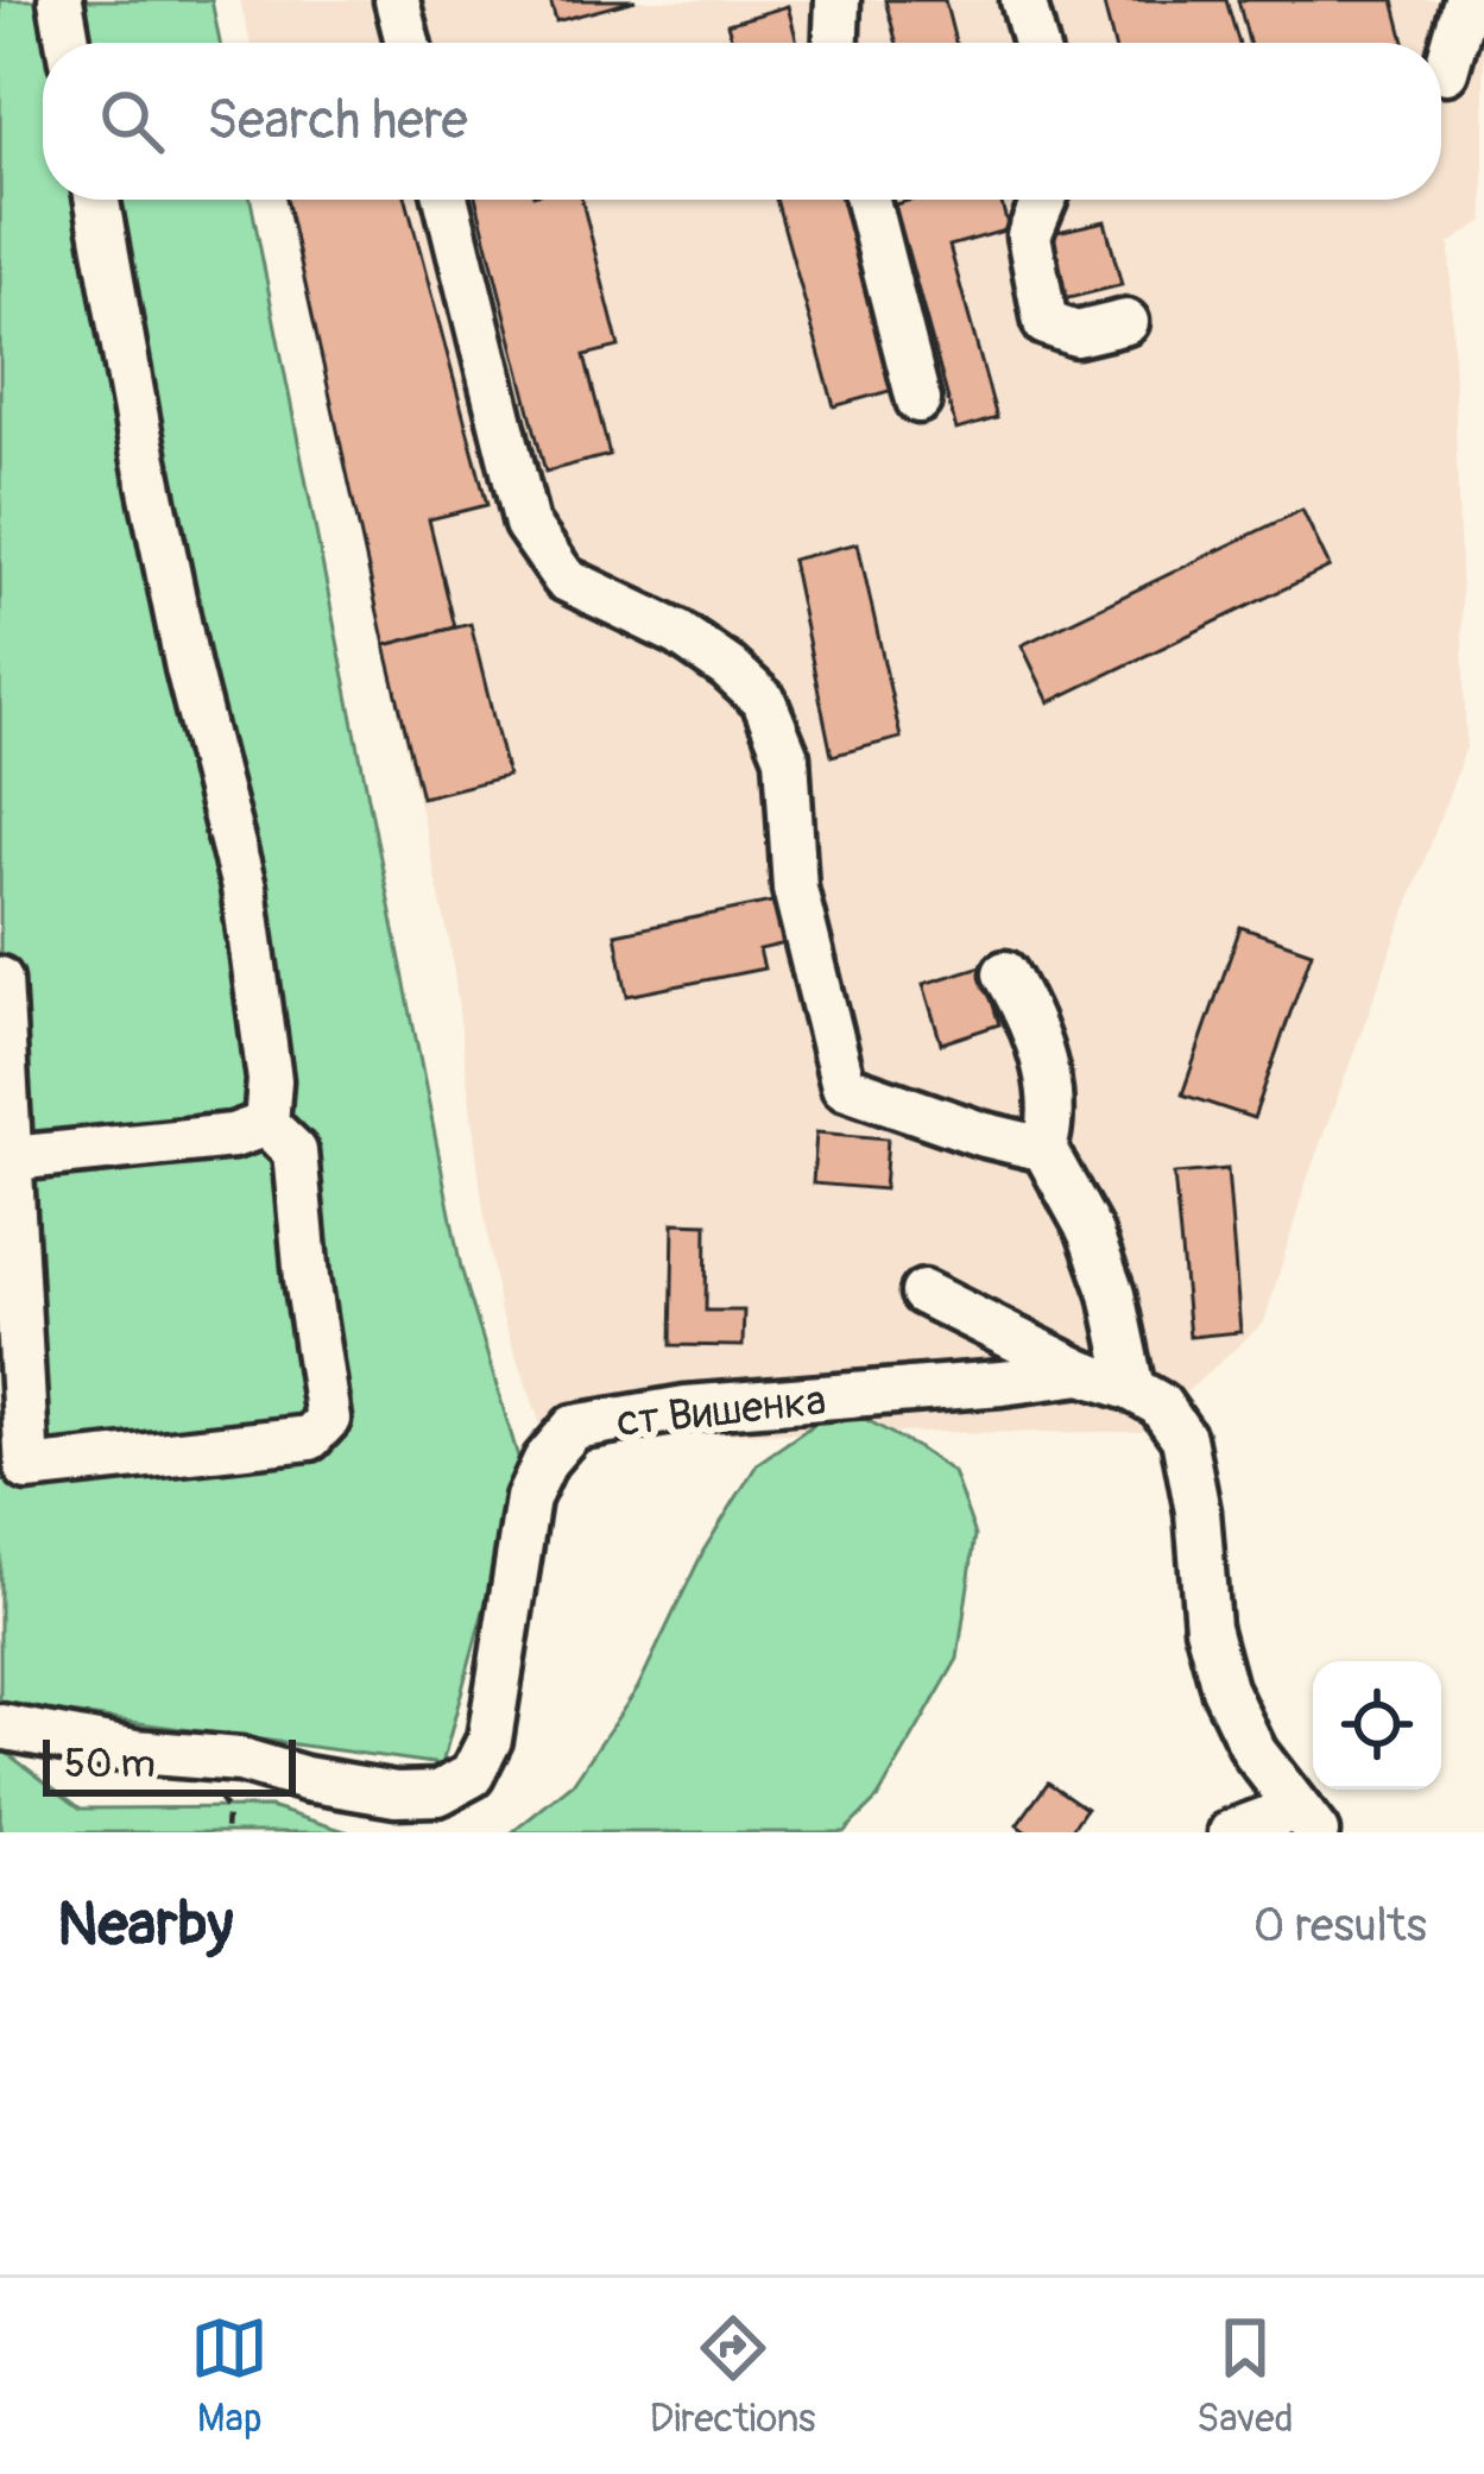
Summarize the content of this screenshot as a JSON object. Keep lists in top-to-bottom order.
{
  "streets": {
    "street": ["ст Вишенка"]
  },
  "scale_bar": "50 m",
  "page": {
    "search": "Search here",
    "scale": "50 m",
    "heading": ["Nearby", "0 results"],
    "nav": ["Map", "Directions", "Saved"]
  }
}
